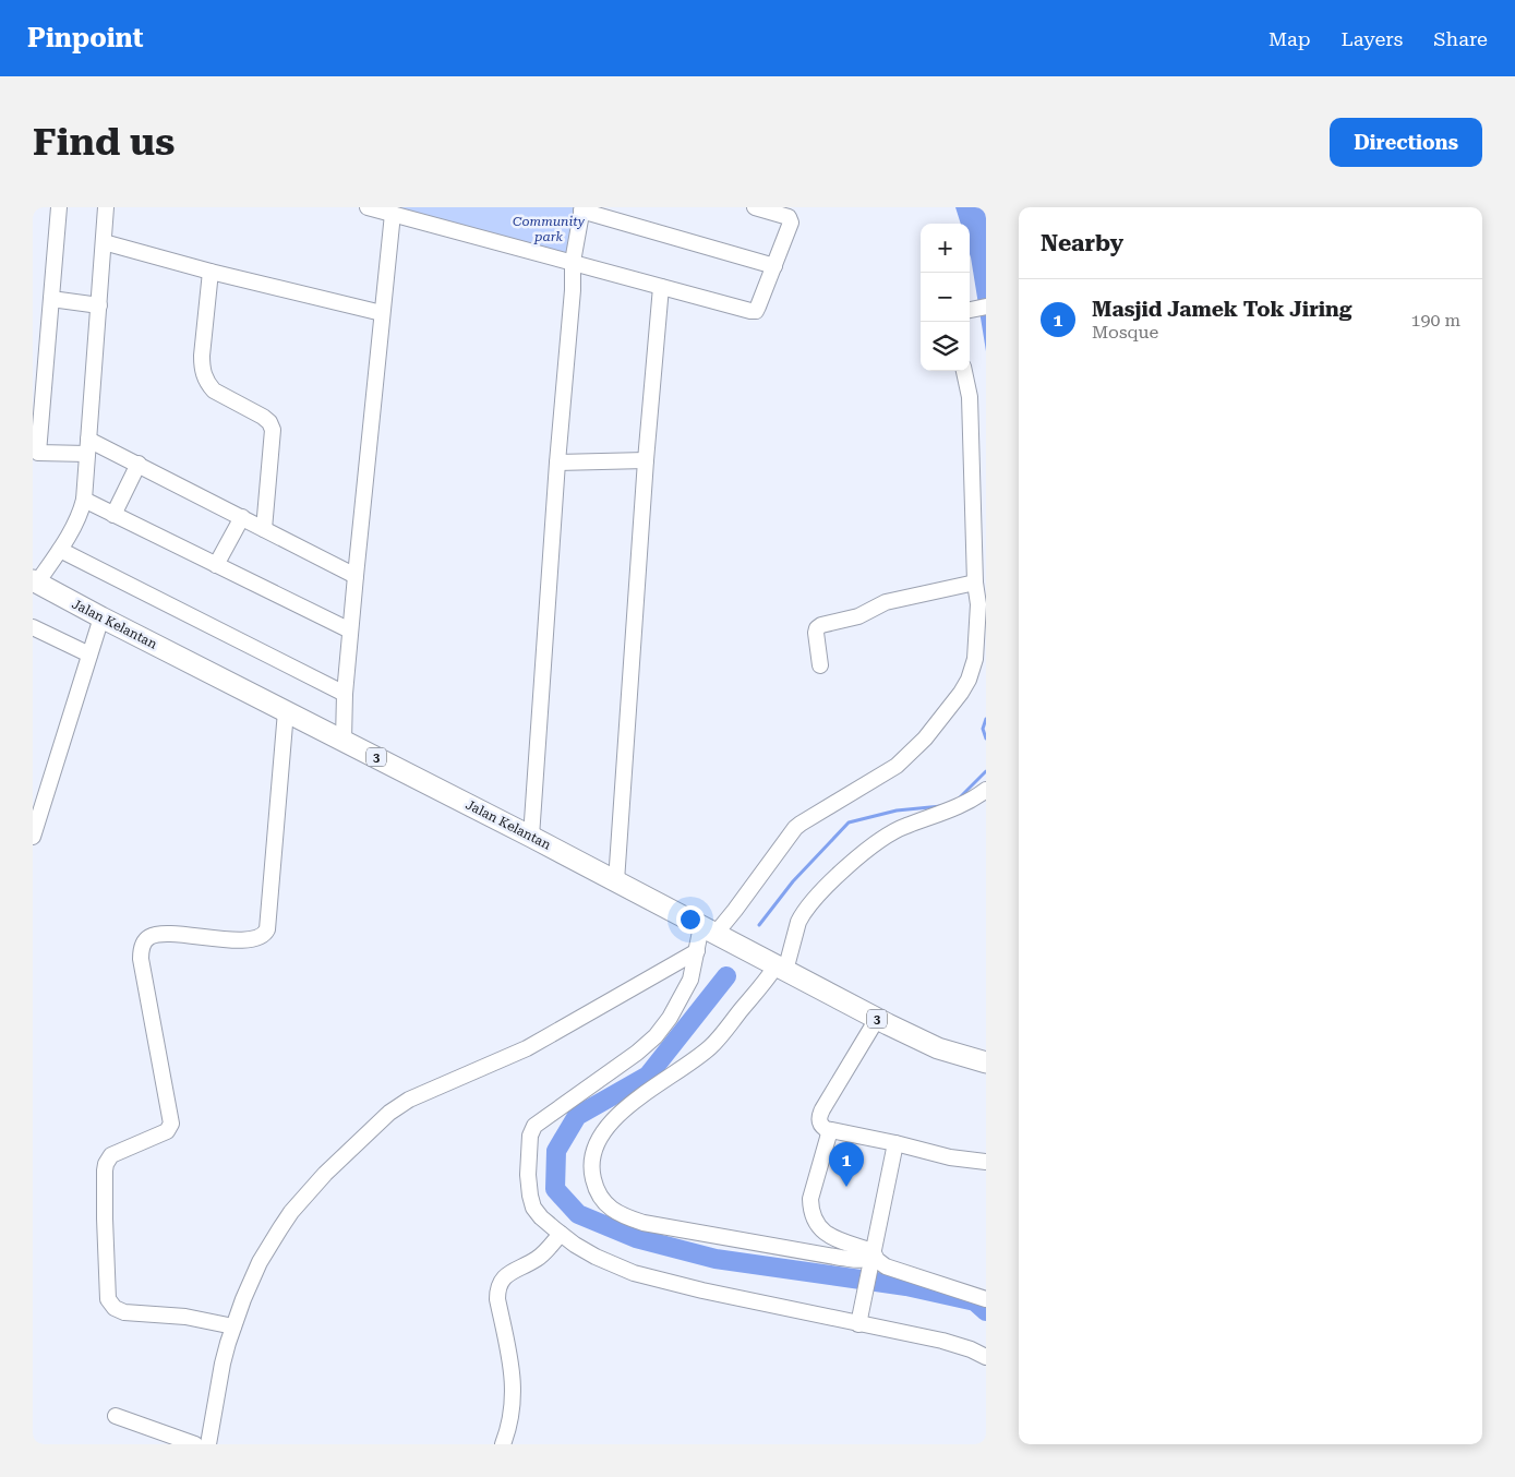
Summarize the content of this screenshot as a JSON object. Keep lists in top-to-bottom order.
{
  "streets": {
    "highway": ["Jalan Kelantan", "3"]
  },
  "parks": ["Community park"],
  "page": {
    "header": "Pinpoint",
    "nav": ["Map", "Layers", "Share"],
    "buttons": "Directions",
    "title": "Find us",
    "heading": "Nearby",
    "map_buttons": ["+", "−"],
    "list": [
      {
        "mark": "1",
        "name": "Masjid Jamek Tok Jiring",
        "note": "Mosque",
        "value": "190 m"
      }
    ],
    "pins": "1"
  }
}
